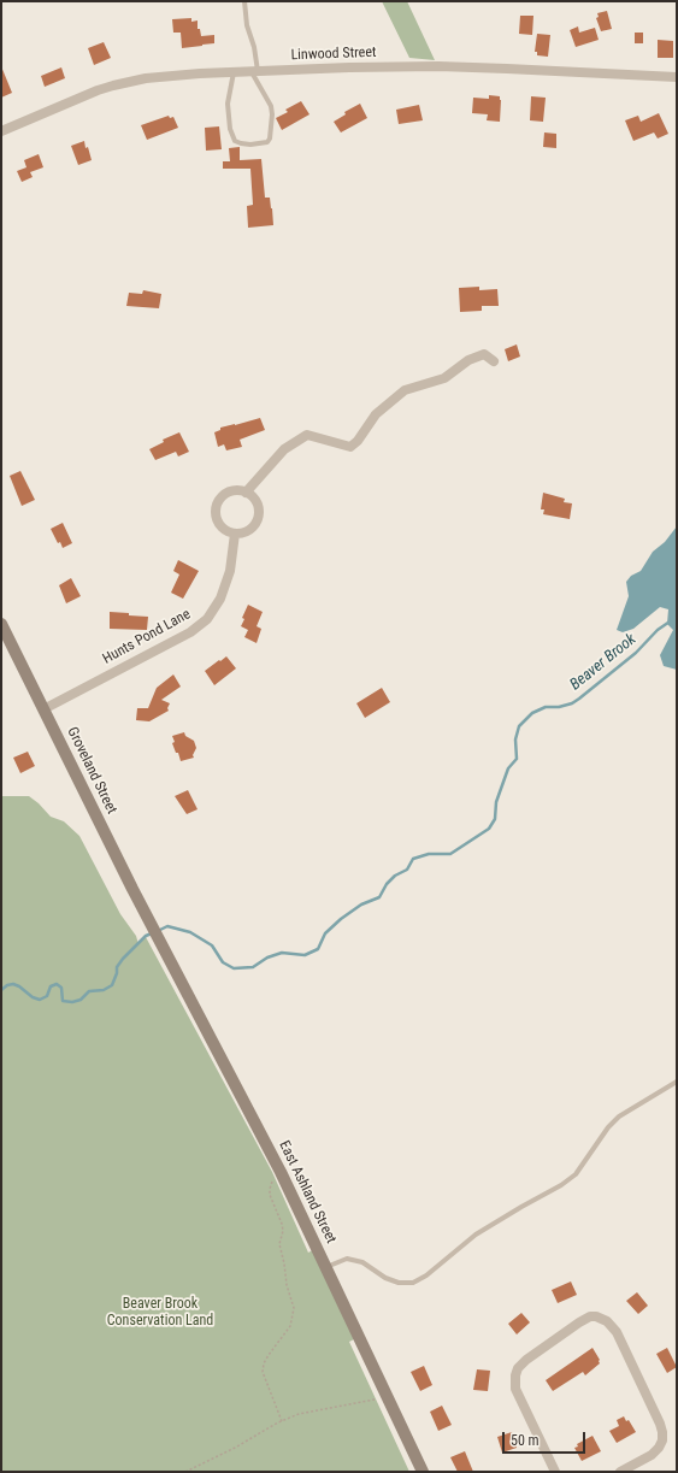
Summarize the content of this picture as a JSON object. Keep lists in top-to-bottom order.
{
  "streets": {
    "main road": ["Groveland Street", "East Ashland Street"],
    "street": ["Linwood Street", "Hunts Pond Lane"]
  },
  "crossings": [
    ["Hunts Pond Lane", "Groveland Street"],
    ["Groveland Street", "East Ashland Street"]
  ],
  "water": ["Beaver Brook"],
  "parks": ["Beaver Brook Conservation Land"],
  "scale_bar": "50 m"
}
